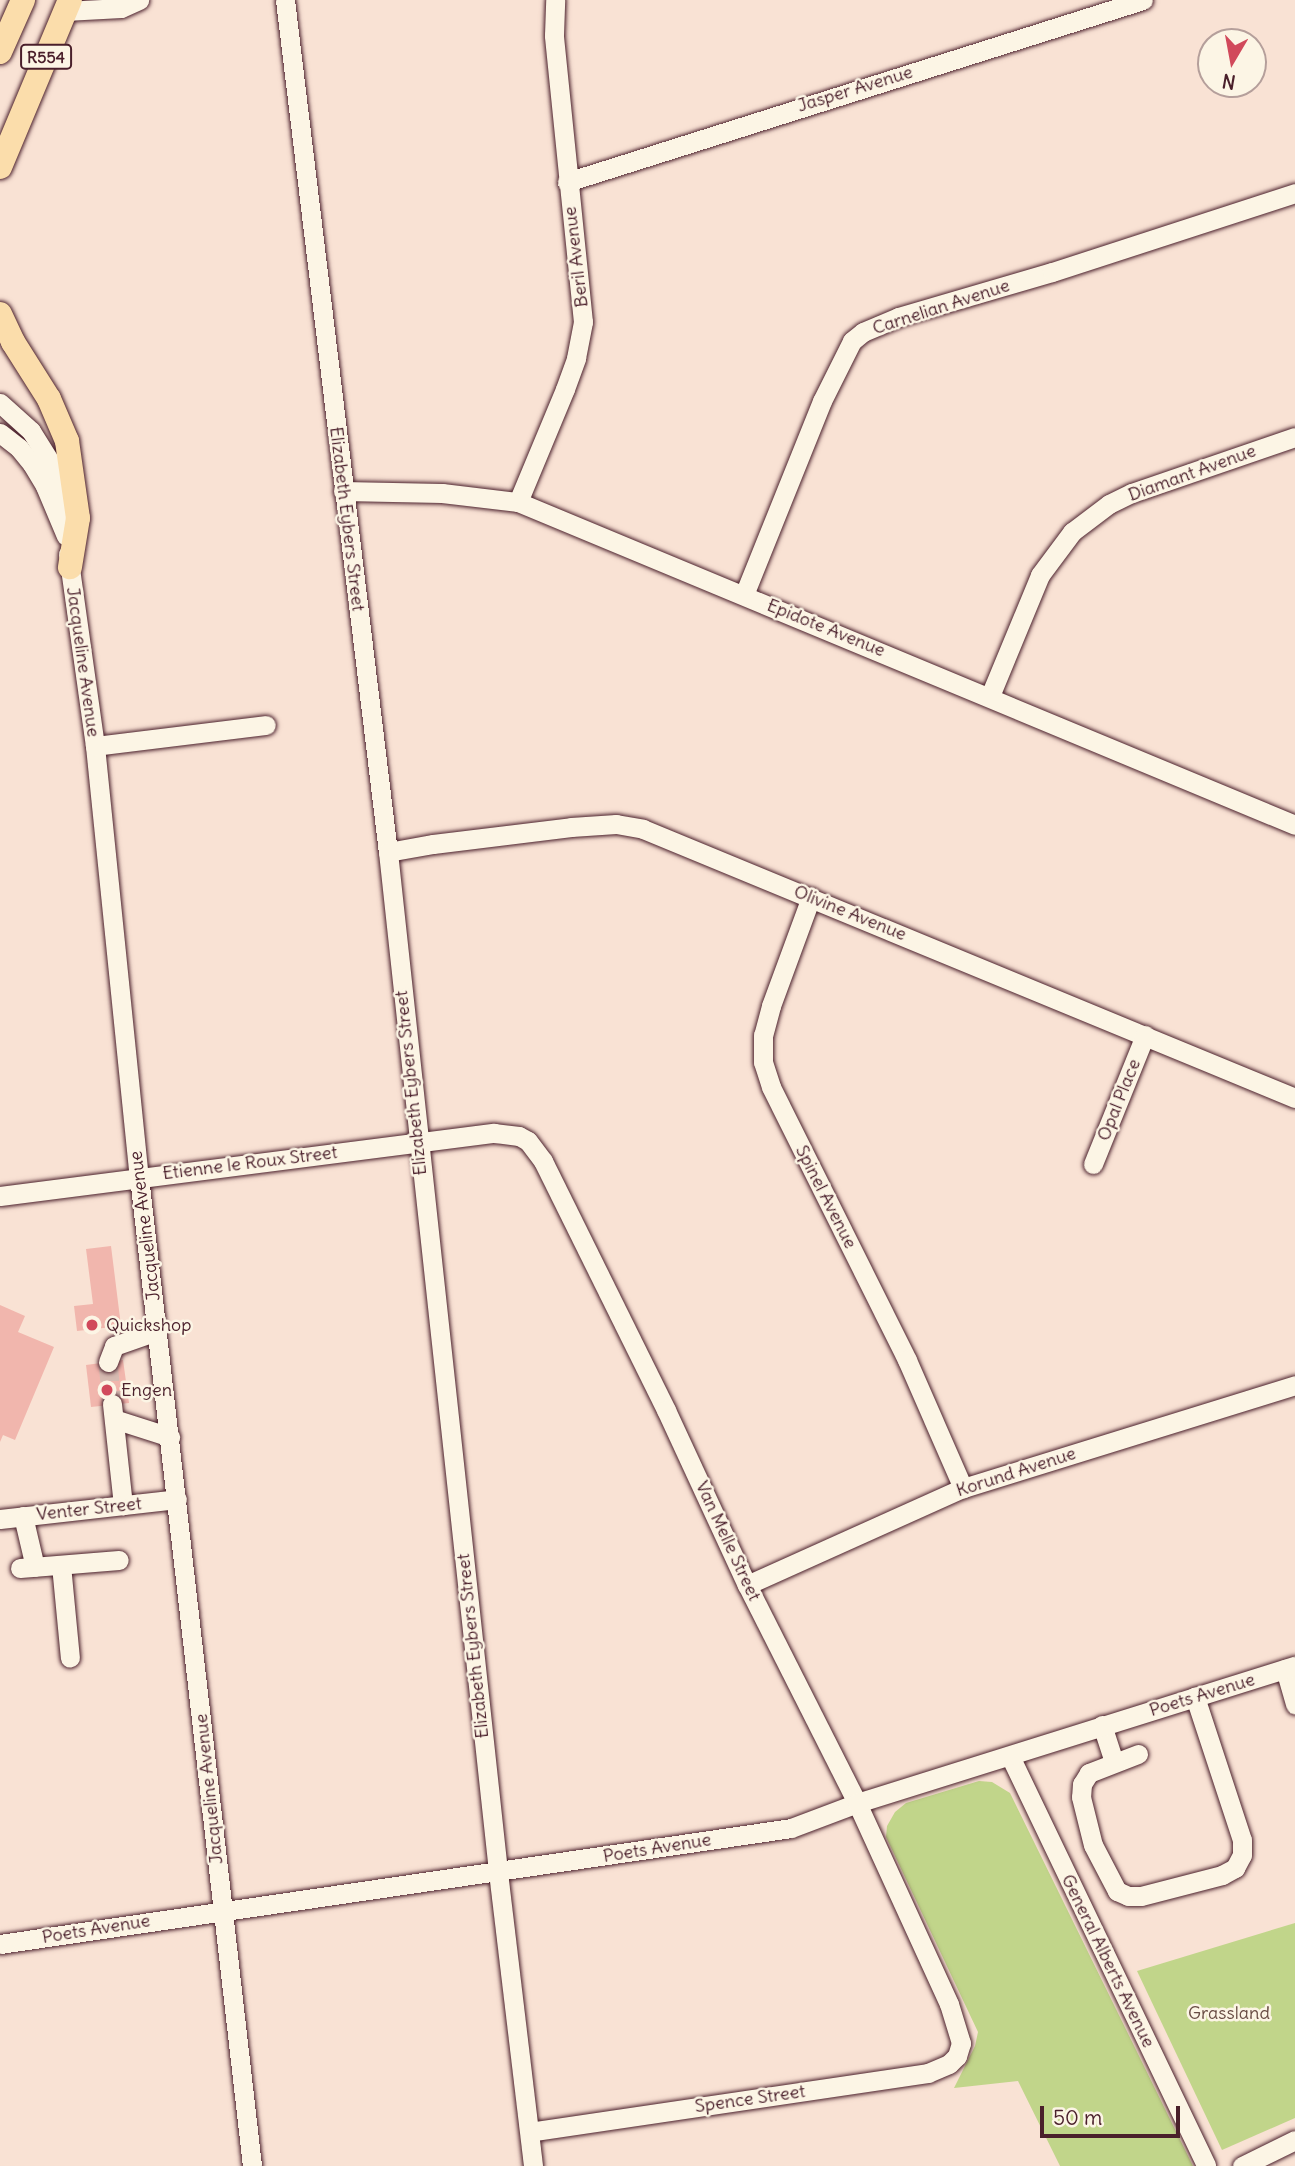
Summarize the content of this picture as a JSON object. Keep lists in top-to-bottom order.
{
  "streets": {
    "main road": ["R554"],
    "street": [
      "Jasper Avenue",
      "Beril Avenue",
      "Carnelian Avenue",
      "Diamant Avenue",
      "Elizabeth Eybers Street",
      "Epidote Avenue",
      "Jacqueline Avenue",
      "Olivine Avenue",
      "Opal Place",
      "Etienne le Roux Street",
      "Spinel Avenue",
      "Korund Avenue",
      "Venter Street",
      "Van Melle Street",
      "Poets Avenue",
      "General Alberts Avenue",
      "Spence Street"
    ]
  },
  "crossings": [
    ["Jasper Avenue", "Beril Avenue"],
    ["Beril Avenue", "Epidote Avenue"],
    ["Carnelian Avenue", "Epidote Avenue"],
    ["Diamant Avenue", "Epidote Avenue"],
    ["Elizabeth Eybers Street", "Epidote Avenue"],
    ["Elizabeth Eybers Street", "Olivine Avenue"],
    ["Elizabeth Eybers Street", "Etienne le Roux Street"],
    ["Elizabeth Eybers Street", "Van Melle Street"],
    ["Elizabeth Eybers Street", "Poets Avenue"],
    ["Elizabeth Eybers Street", "Spence Street"],
    ["Jacqueline Avenue", "Etienne le Roux Street"],
    ["Jacqueline Avenue", "Venter Street"],
    ["Jacqueline Avenue", "Poets Avenue"],
    ["Olivine Avenue", "Opal Place"],
    ["Olivine Avenue", "Spinel Avenue"],
    ["Etienne le Roux Street", "Van Melle Street"],
    ["Spinel Avenue", "Korund Avenue"],
    ["Korund Avenue", "Van Melle Street"],
    ["Van Melle Street", "Poets Avenue"],
    ["Van Melle Street", "Spence Street"],
    ["Poets Avenue", "General Alberts Avenue"]
  ],
  "parks": ["Grassland"],
  "places": ["Quickshop", "Engen"],
  "scale_bar": "50 m",
  "north": "bottom"
}
